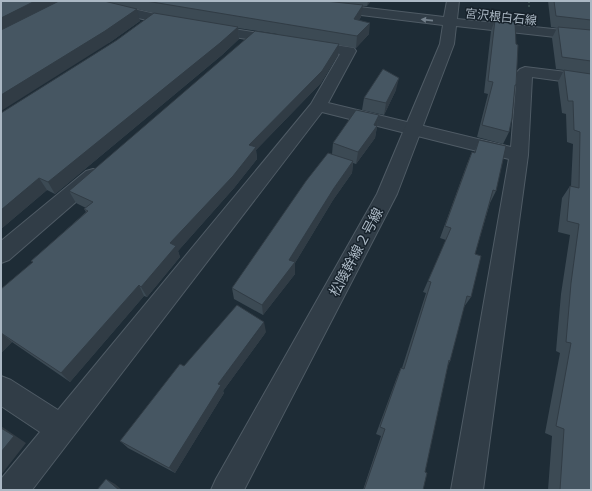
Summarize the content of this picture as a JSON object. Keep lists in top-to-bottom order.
{
  "streets": {
    "street": ["宮沢根白石線", "松陵幹線２号線"]
  },
  "crossings": [
    ["宮沢根白石線", "松陵幹線２号線"]
  ]
}
